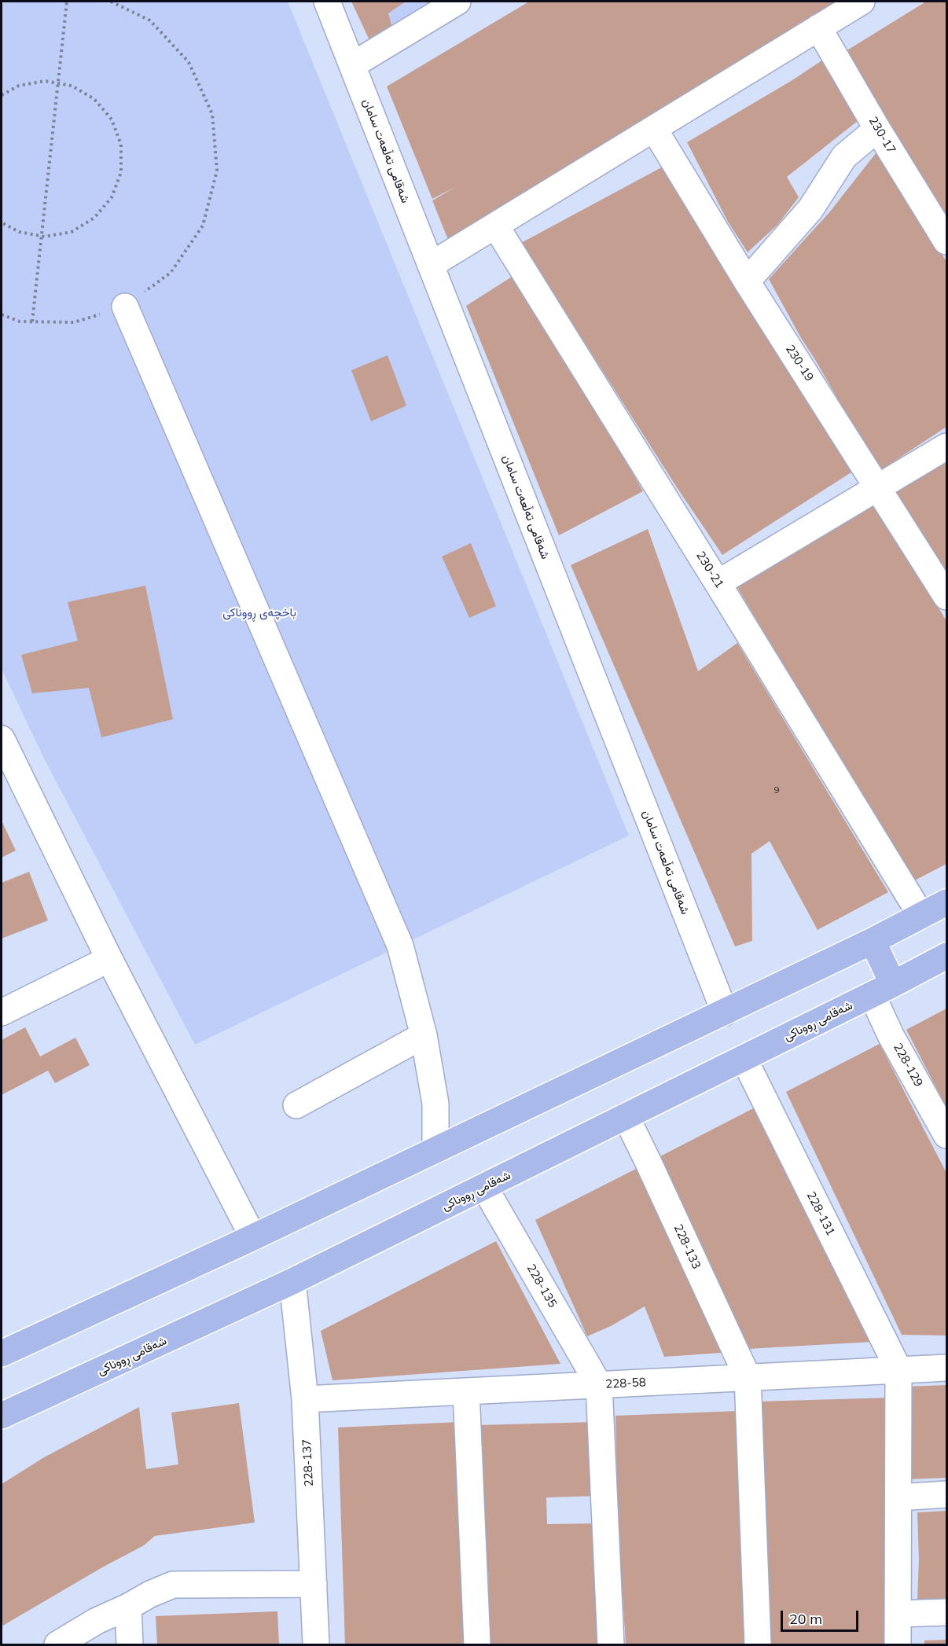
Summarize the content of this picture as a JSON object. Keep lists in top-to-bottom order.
{
  "streets": {
    "main road": ["شەقامی ڕووناکی"],
    "street": [
      "230-17",
      "شەقامی تەڵعەت سامان",
      "230-19",
      "230-21",
      "228-129",
      "228-131",
      "228-133",
      "228-135",
      "228-58",
      "228-137"
    ]
  },
  "crossings": [
    ["شەقامی ڕووناکی", "228-129"],
    ["شەقامی ڕووناکی", "228-131"],
    ["شەقامی ڕووناکی", "228-133"],
    ["شەقامی ڕووناکی", "228-135"],
    ["شەقامی ڕووناکی", "228-137"],
    ["228-131", "228-58"],
    ["228-133", "228-58"],
    ["228-135", "228-58"],
    ["228-58", "228-137"]
  ],
  "parks": ["باخچەی ڕووناکی"],
  "house_numbers": ["9"],
  "scale_bar": "20 m"
}
